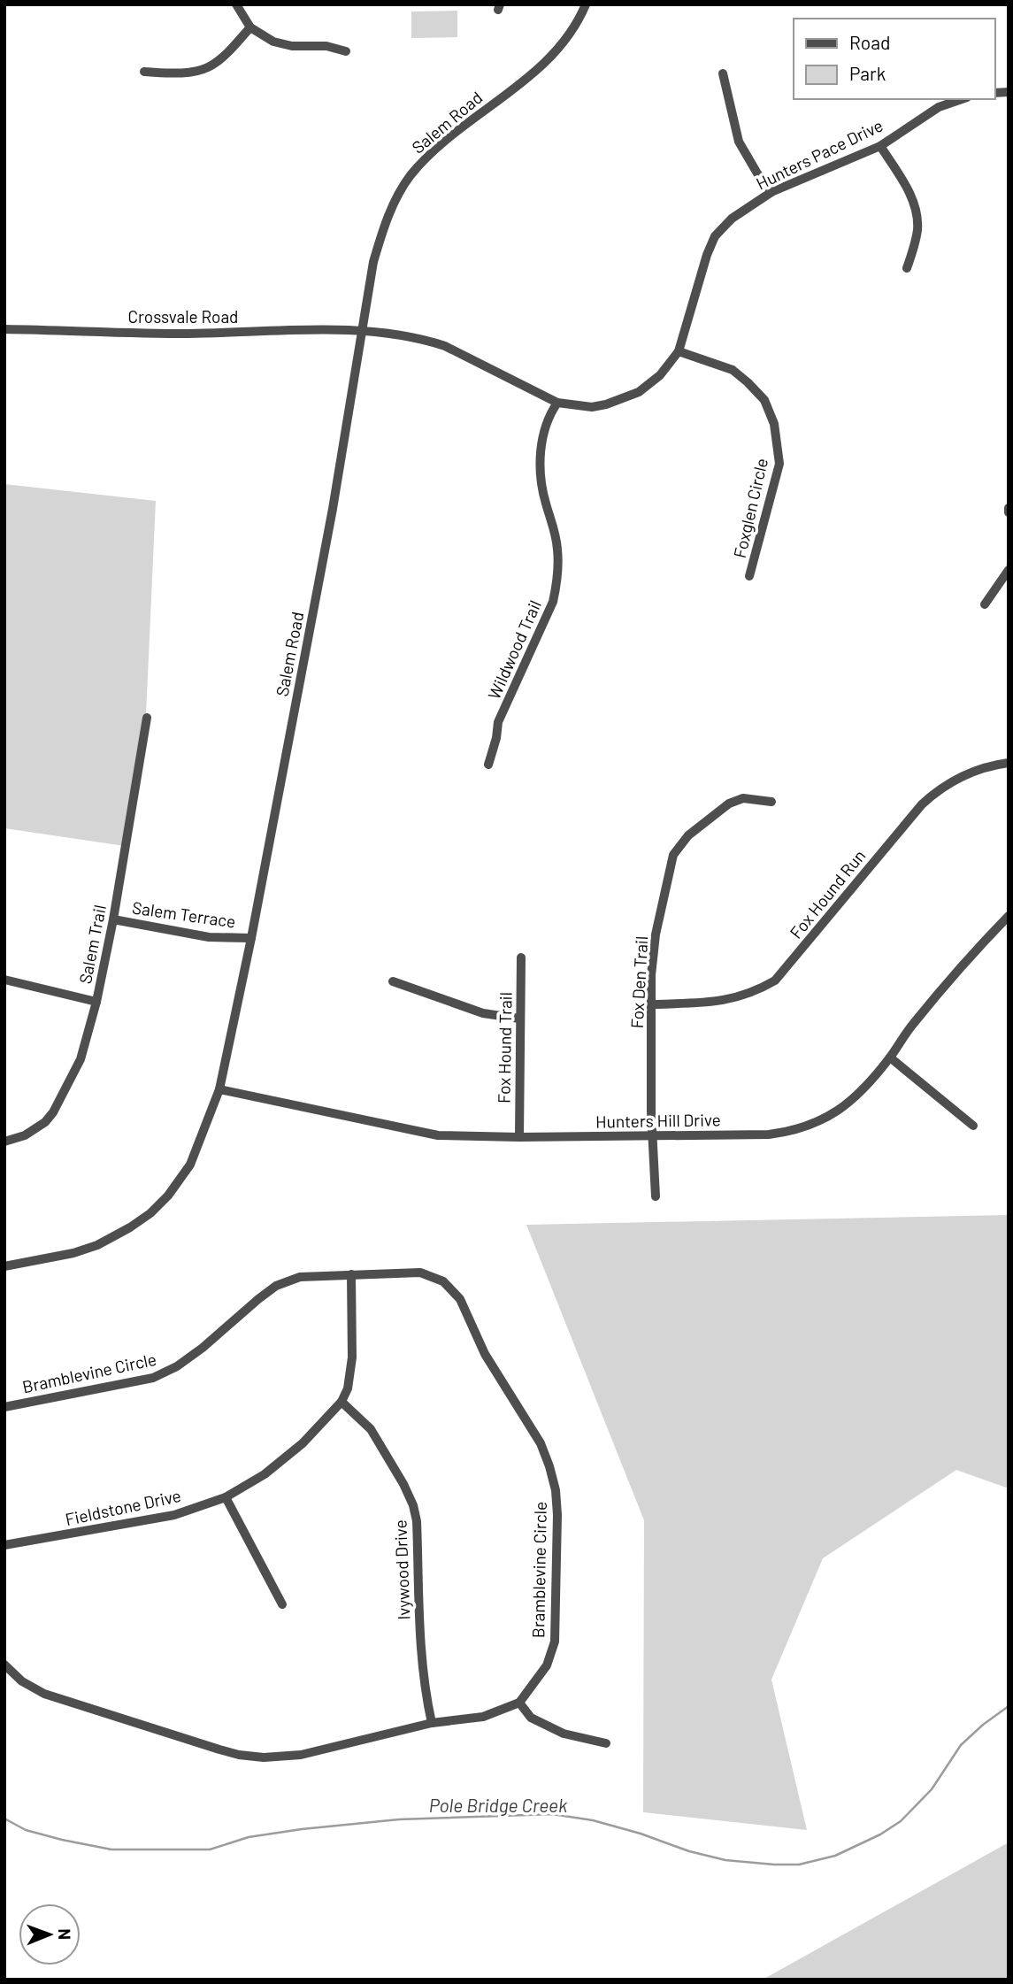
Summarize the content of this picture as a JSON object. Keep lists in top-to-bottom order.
{
  "streets": {
    "street": [
      "Salem Road",
      "Hunters Pace Drive",
      "Crossvale Road",
      "Foxglen Circle",
      "Wildwood Trail",
      "Fox Hound Run",
      "Salem Terrace",
      "Salem Trail",
      "Fox Den Trail",
      "Fox Hound Trail",
      "Hunters Hill Drive",
      "Bramblevine Circle",
      "Fieldstone Drive",
      "Ivywood Drive"
    ]
  },
  "crossings": [
    ["Salem Road", "Hunters Pace Drive"],
    ["Salem Road", "Crossvale Road"],
    ["Salem Road", "Salem Terrace"],
    ["Salem Road", "Hunters Hill Drive"],
    ["Hunters Pace Drive", "Crossvale Road"],
    ["Hunters Pace Drive", "Foxglen Circle"],
    ["Hunters Pace Drive", "Wildwood Trail"],
    ["Fox Hound Run", "Fox Den Trail"],
    ["Salem Terrace", "Salem Trail"],
    ["Fox Den Trail", "Hunters Hill Drive"],
    ["Fox Hound Trail", "Hunters Hill Drive"],
    ["Bramblevine Circle", "Fieldstone Drive"],
    ["Fieldstone Drive", "Ivywood Drive"]
  ],
  "water": ["Pole Bridge Creek"],
  "legend": ["Road", "Park"],
  "north": "right"
}
